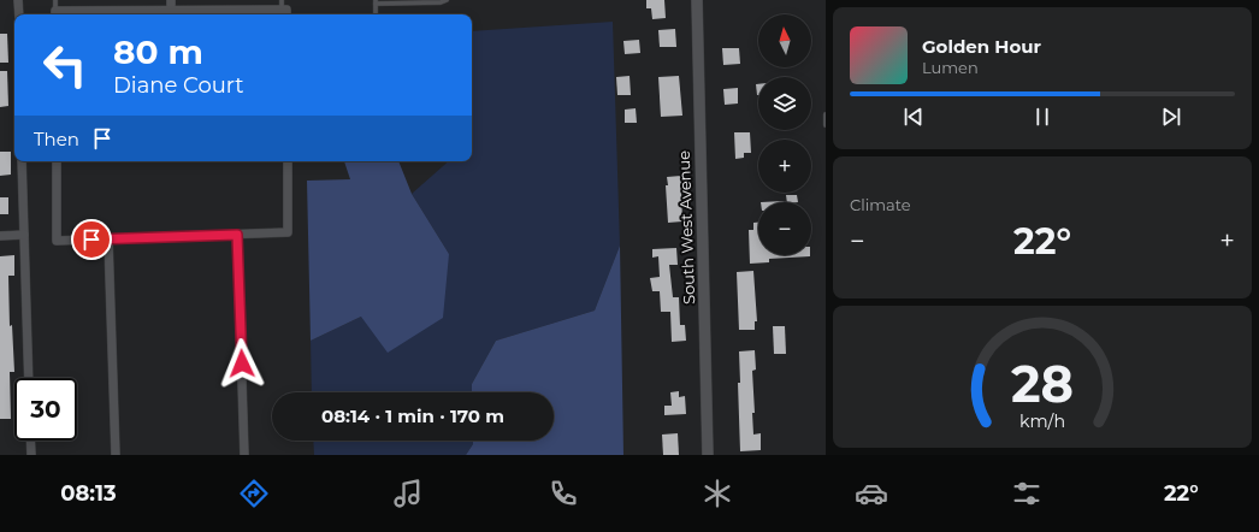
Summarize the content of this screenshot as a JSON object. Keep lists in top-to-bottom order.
{
  "streets": {
    "street": ["South West Avenue"]
  },
  "north": "top",
  "page": {
    "map_buttons": ["+", "−"],
    "turn": ["80 m", "Diane Court"],
    "song": ["Golden Hour", "Lumen"],
    "then": "Then",
    "tile": "Climate",
    "heat": ["−", "22°", "+"],
    "limit": "30",
    "trip": "08:14 · 1 min · 170 m",
    "tabs": ["08:13", "22°"],
    "gauge": ["28", "km/h"]
  }
}
